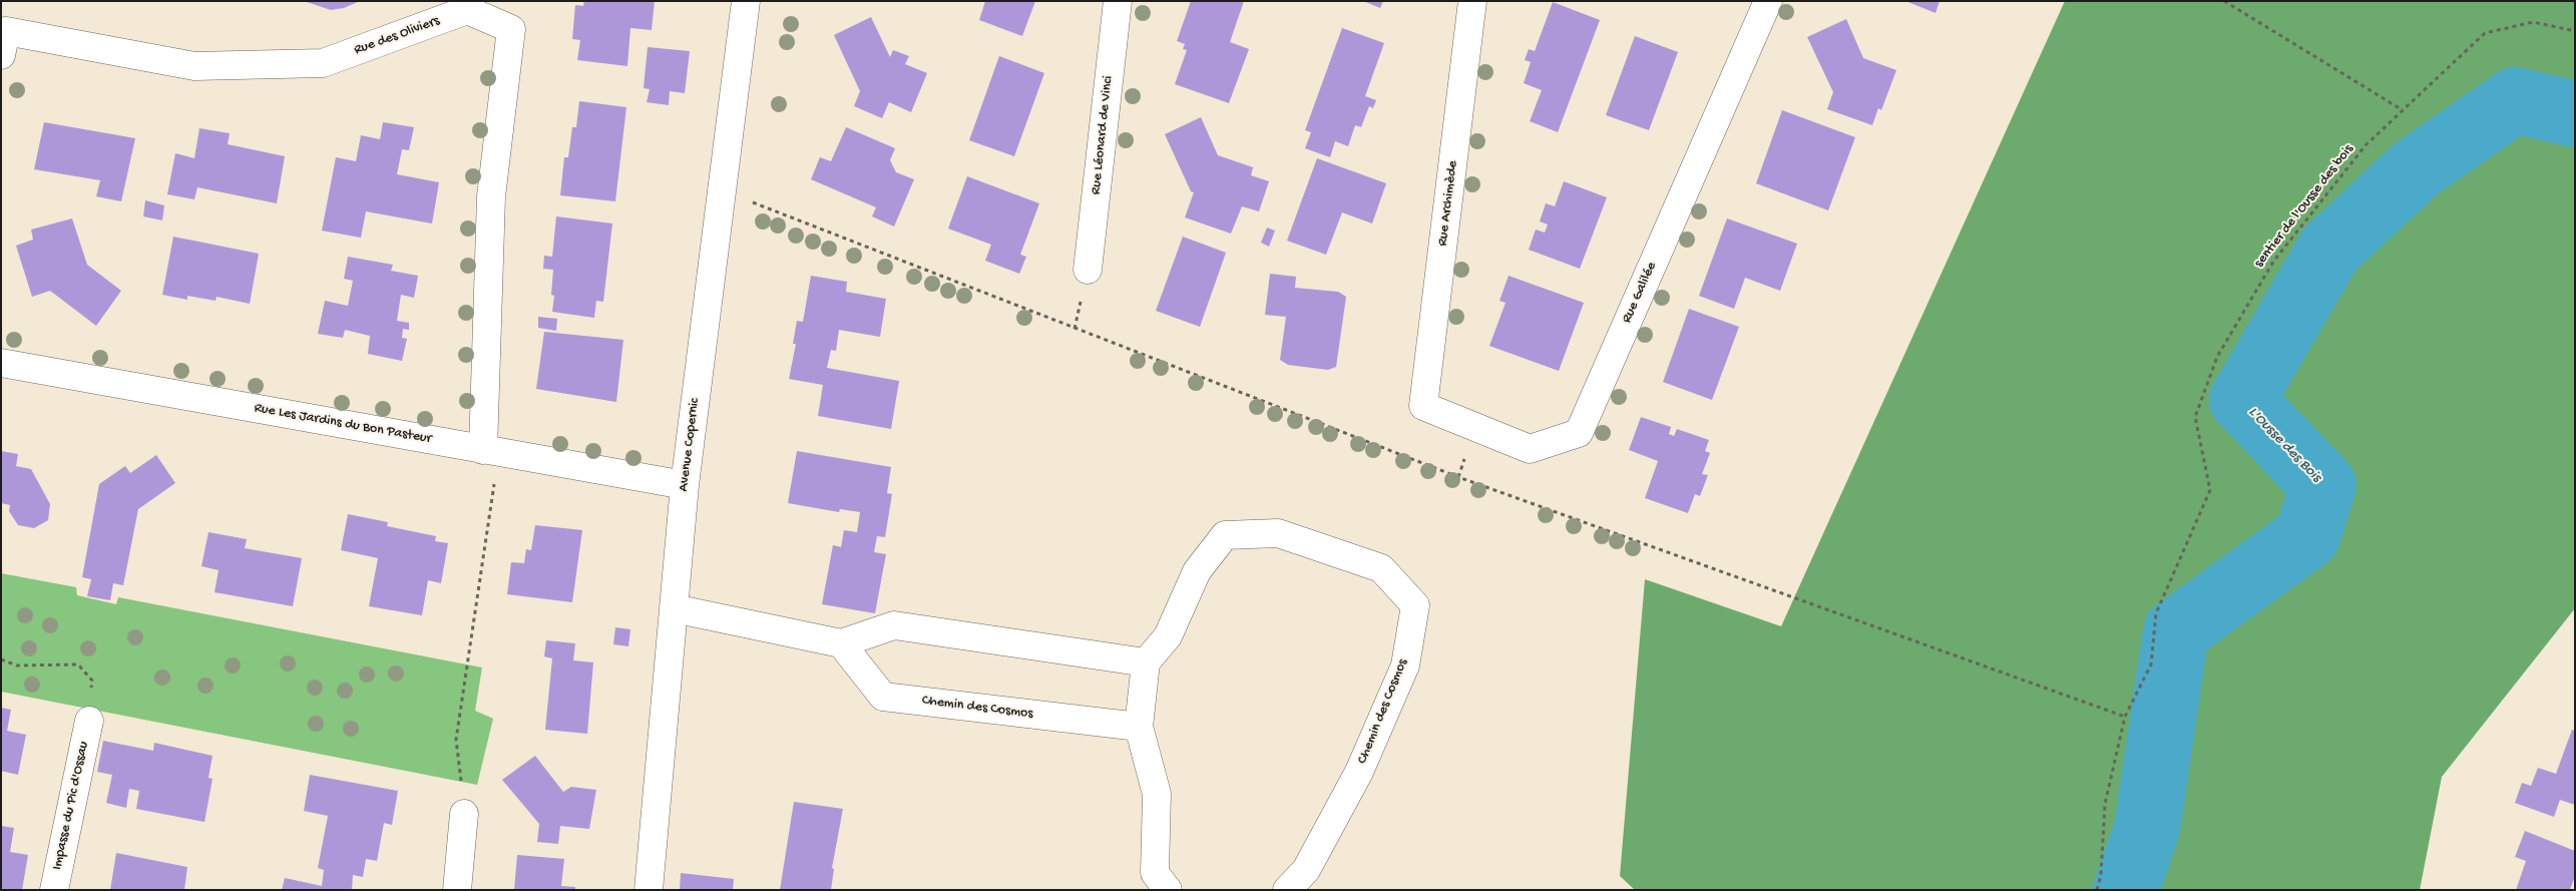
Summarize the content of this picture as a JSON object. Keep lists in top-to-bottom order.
{
  "streets": {
    "street": [
      "Rue des Oliviers",
      "Rue Léonard de Vinci",
      "Rue Archimède",
      "Rue Galilée",
      "Rue Les Jardins du Bon Pasteur",
      "Avenue Copernic",
      "Chemin des Cosmos",
      "Impasse du Pic d'Ossau"
    ],
    "path": ["sentier de l'Ousse des bois"]
  },
  "crossings": [
    ["Rue des Oliviers", "Rue Les Jardins du Bon Pasteur"],
    ["Rue Archimède", "Rue Galilée"],
    ["Rue Les Jardins du Bon Pasteur", "Avenue Copernic"]
  ],
  "water": ["L'Ousse des Bois"]
}
